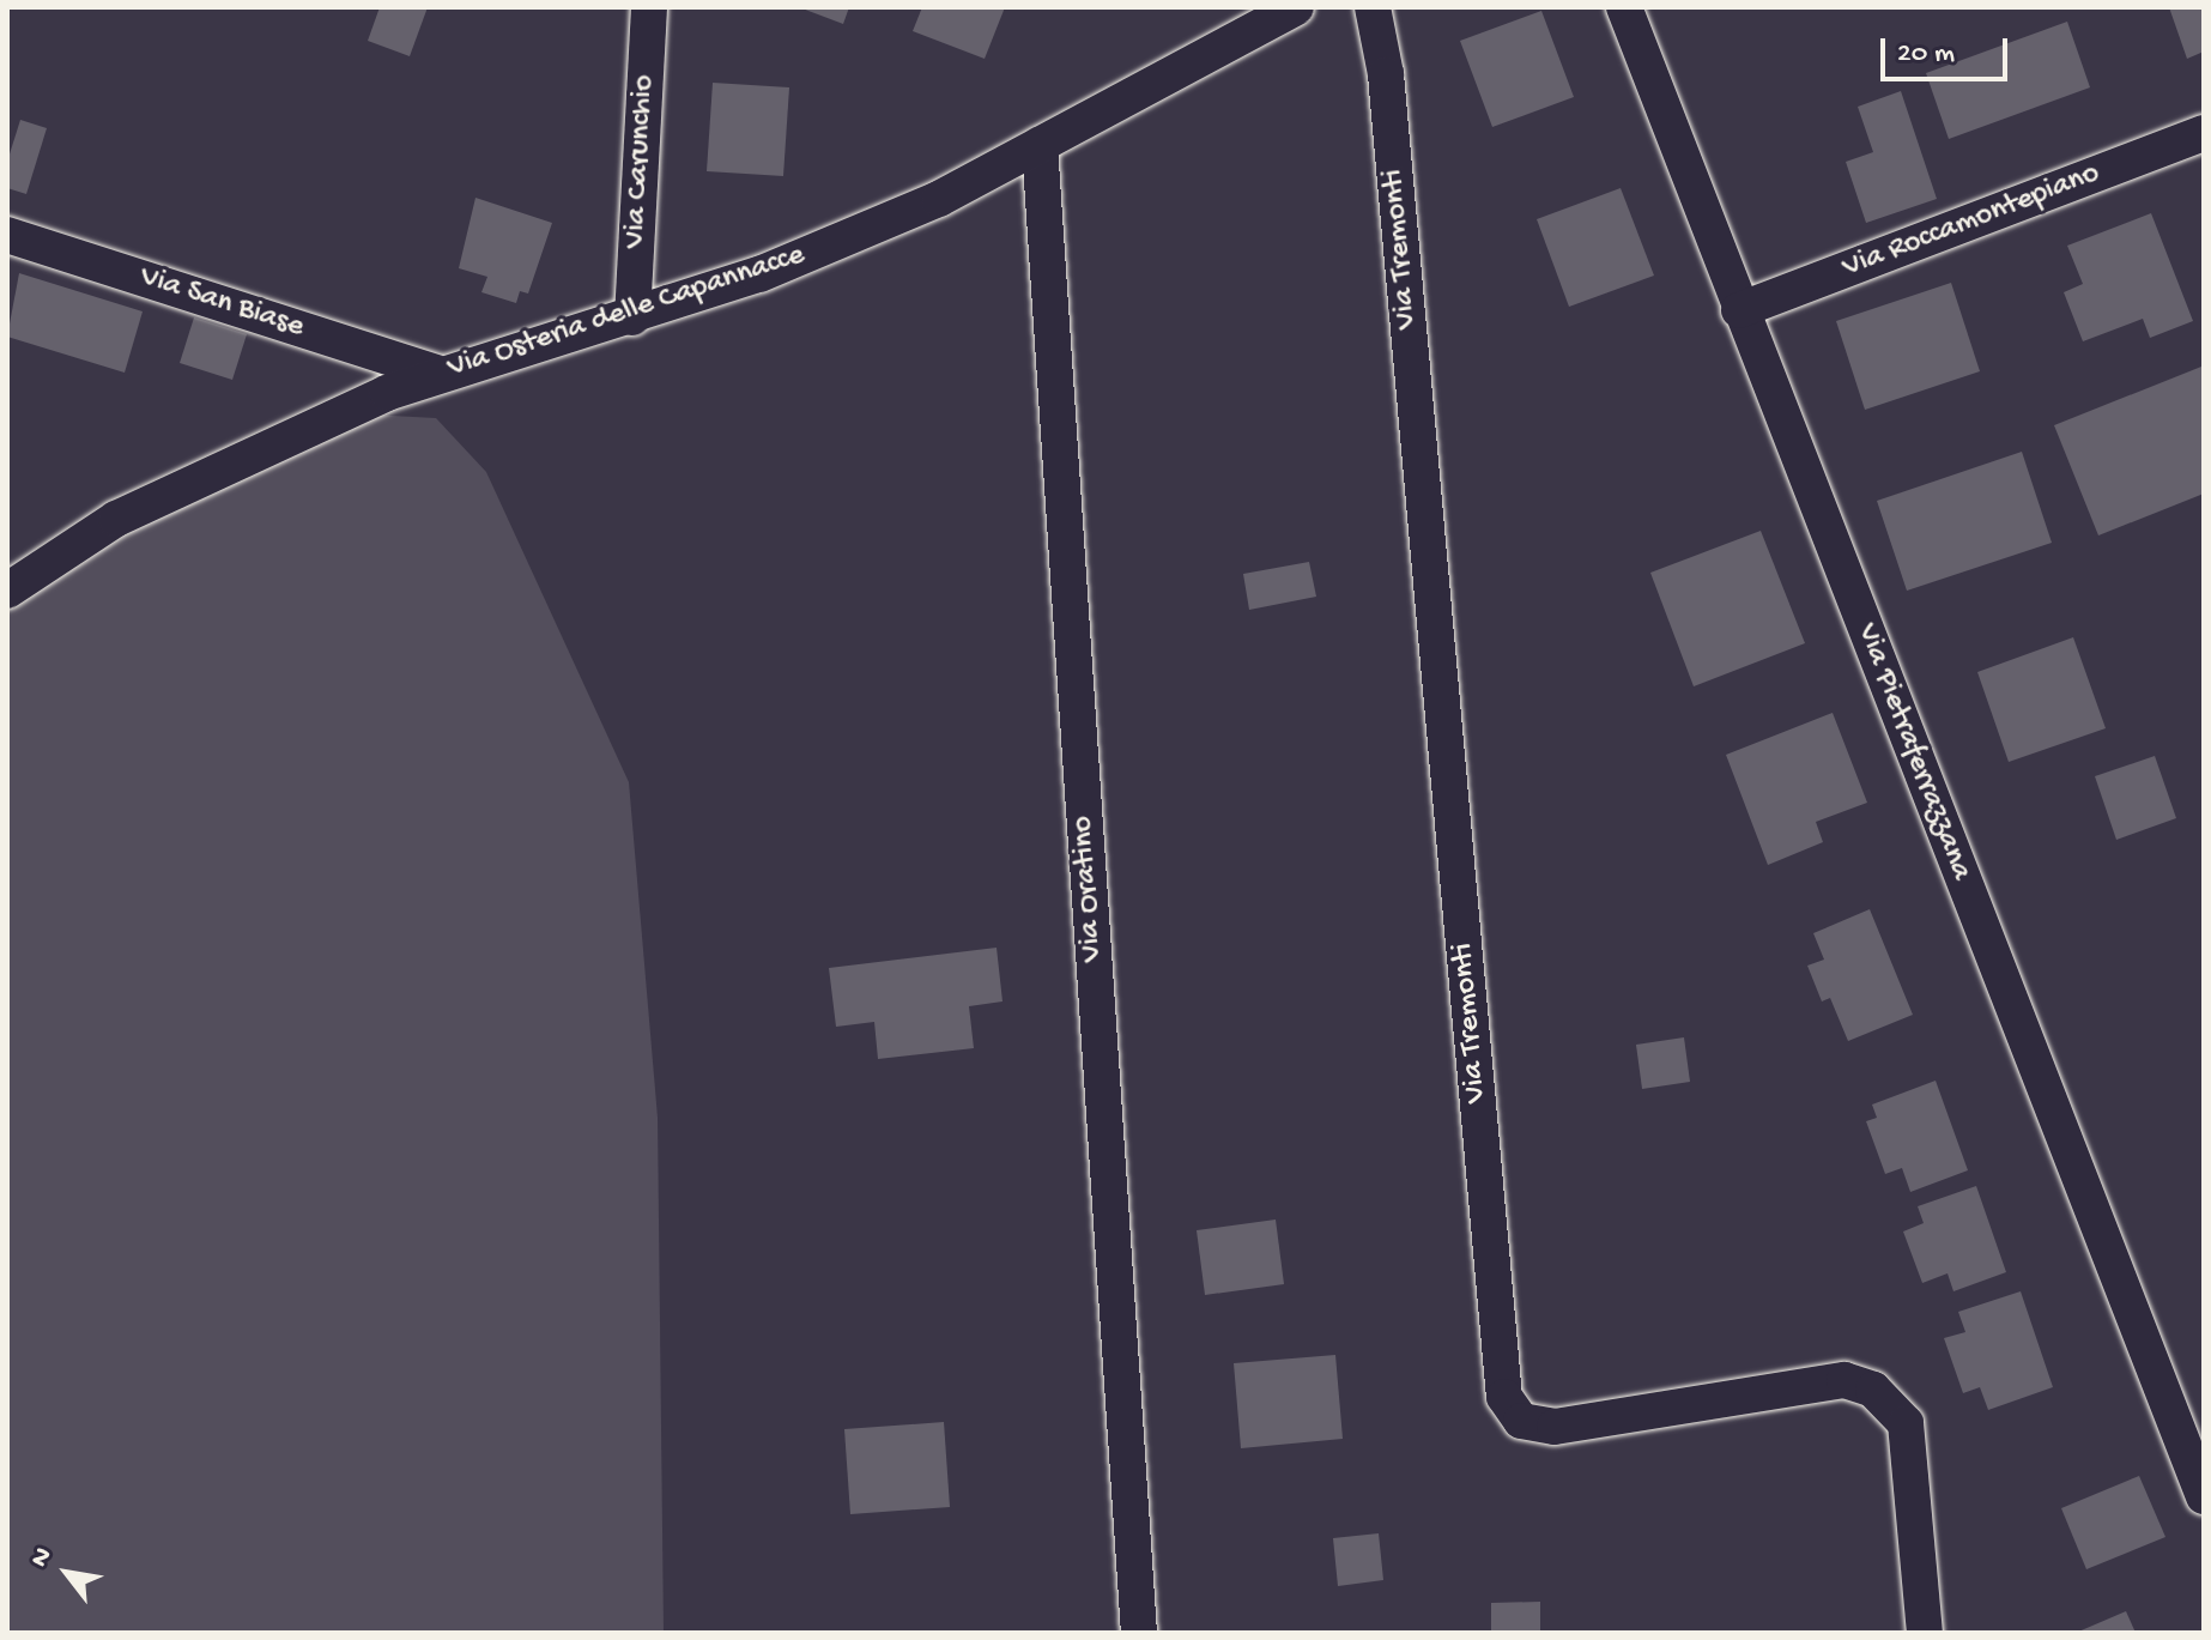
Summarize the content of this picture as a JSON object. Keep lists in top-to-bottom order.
{
  "streets": {
    "street": [
      "Via Carunchio",
      "Via Roccamontepiano",
      "Via Tremonti",
      "Via San Biase",
      "Via Osteria delle Capannacce",
      "Via Pietraferrazzana",
      "Via Oratino"
    ]
  },
  "crossings": [
    ["Via Carunchio", "Via Osteria delle Capannacce"],
    ["Via Roccamontepiano", "Via Pietraferrazzana"],
    ["Via San Biase", "Via Osteria delle Capannacce"],
    ["Via Osteria delle Capannacce", "Via Oratino"]
  ],
  "scale_bar": "20 m",
  "north": "top left"
}
